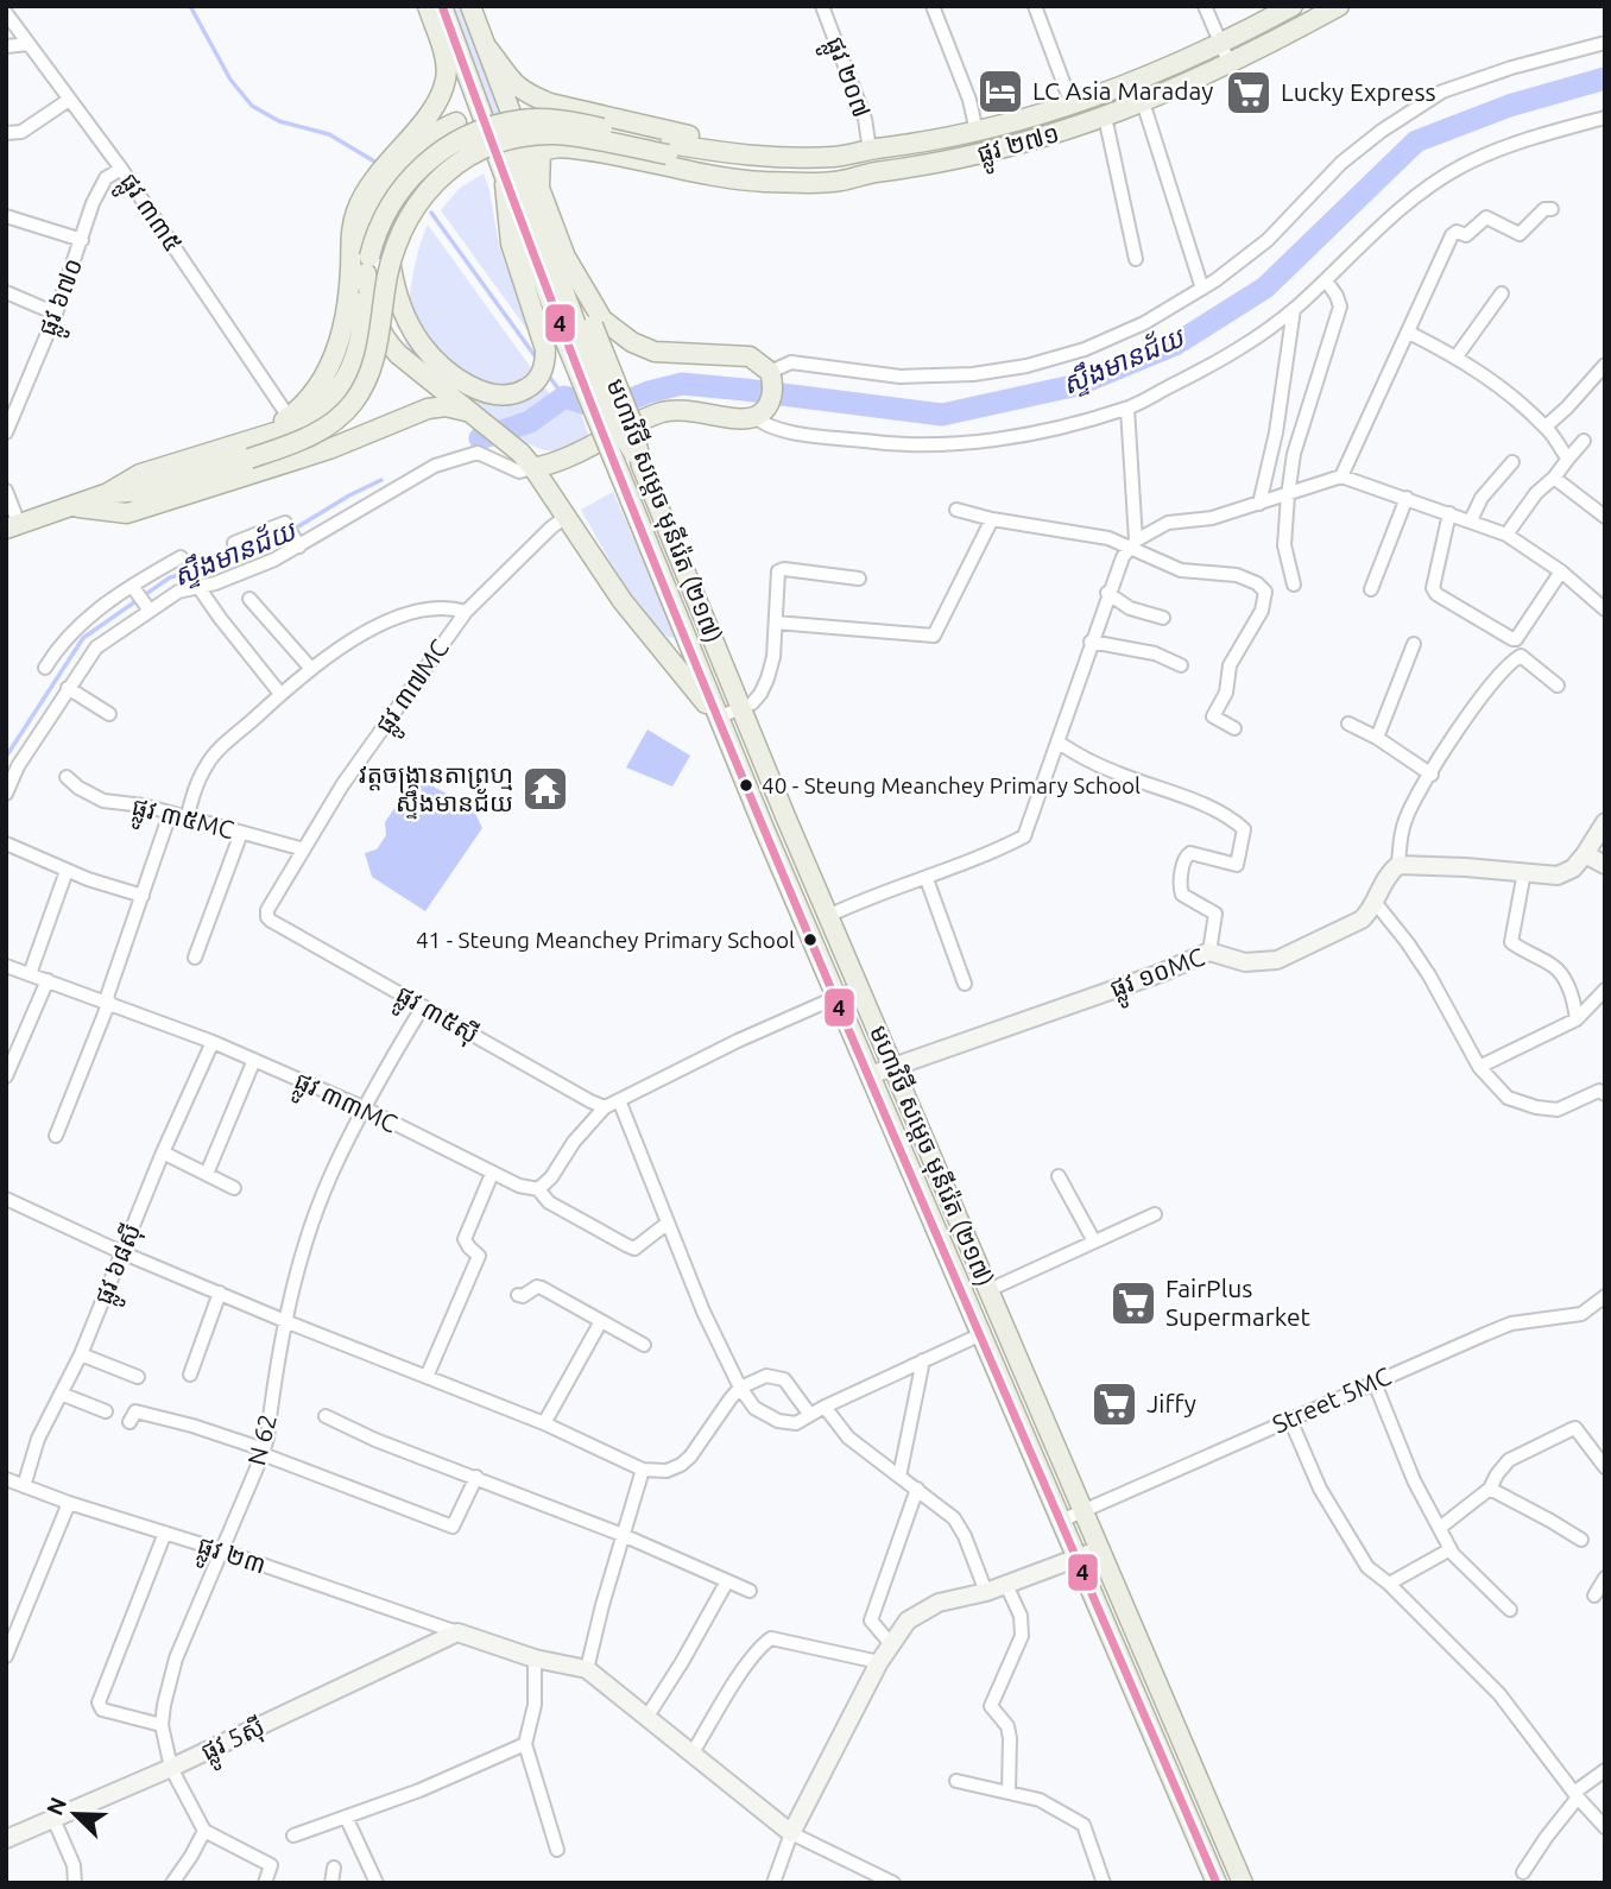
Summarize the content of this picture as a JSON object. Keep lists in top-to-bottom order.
{
  "streets": {
    "main road": ["ផ្លូវ ២៧១", "មហាវិថី សម្តេច មុនីរ៉េត (២១៧)"],
    "street": [
      "ផ្លូវ ២០៧",
      "ផ្លូវ ៣៣៥",
      "ផ្លូវ ៦៧០",
      "ផ្លូវ ៣៧MC",
      "ផ្លូវ ៣៥MC",
      "ផ្លូវ ១០MC",
      "ផ្លូវ ៣៥ស៊ី",
      "ផ្លូវ ៣៣MC",
      "ផ្លូវ ៦៨ស៊ី",
      "Street 5MC",
      "N 62",
      "ផ្លូវ ២៣",
      "ផ្លូវ 5ស៊ី"
    ]
  },
  "crossings": [
    ["ផ្លូវ ២០៧", "ផ្លូវ ២៧១"],
    ["ផ្លូវ ៣៣៥", "ផ្លូវ ៦៧០"],
    ["មហាវិថី សម្តេច មុនីរ៉េត (២១៧)", "ផ្លូវ ១០MC"],
    ["មហាវិថី សម្តេច មុនីរ៉េត (២១៧)", "Street 5MC"],
    ["ផ្លូវ ៣៧MC", "ផ្លូវ ៣៥MC"],
    ["ផ្លូវ ៣៧MC", "ផ្លូវ ៣៥ស៊ី"],
    ["ផ្លូវ ៣៥ស៊ី", "N 62"],
    ["ផ្លូវ ៣៣MC", "ផ្លូវ ៦៨ស៊ី"],
    ["ផ្លូវ ៣៣MC", "N 62"],
    ["ផ្លូវ ៦៨ស៊ី", "ផ្លូវ ២៣"],
    ["N 62", "ផ្លូវ ២៣"],
    ["N 62", "ផ្លូវ 5ស៊ី"],
    ["ផ្លូវ ២៣", "ផ្លូវ 5ស៊ី"]
  ],
  "water": ["ស្ទឹងមានជ័យ"],
  "places": {
    "hotel": ["LC Asia Maraday"],
    "supermarket": ["Lucky Express", "FairPlus Supermarket", "Jiffy"],
    "other": ["40 - Steung Meanchey Primary School", "41 - Steung Meanchey Primary School"],
    "temple": ["វត្តចង្ក្រានតាព្រហ្ម ស្ទឹងមានជ័យ"]
  },
  "lines": ["transit line 4"],
  "north": "top left"
}
